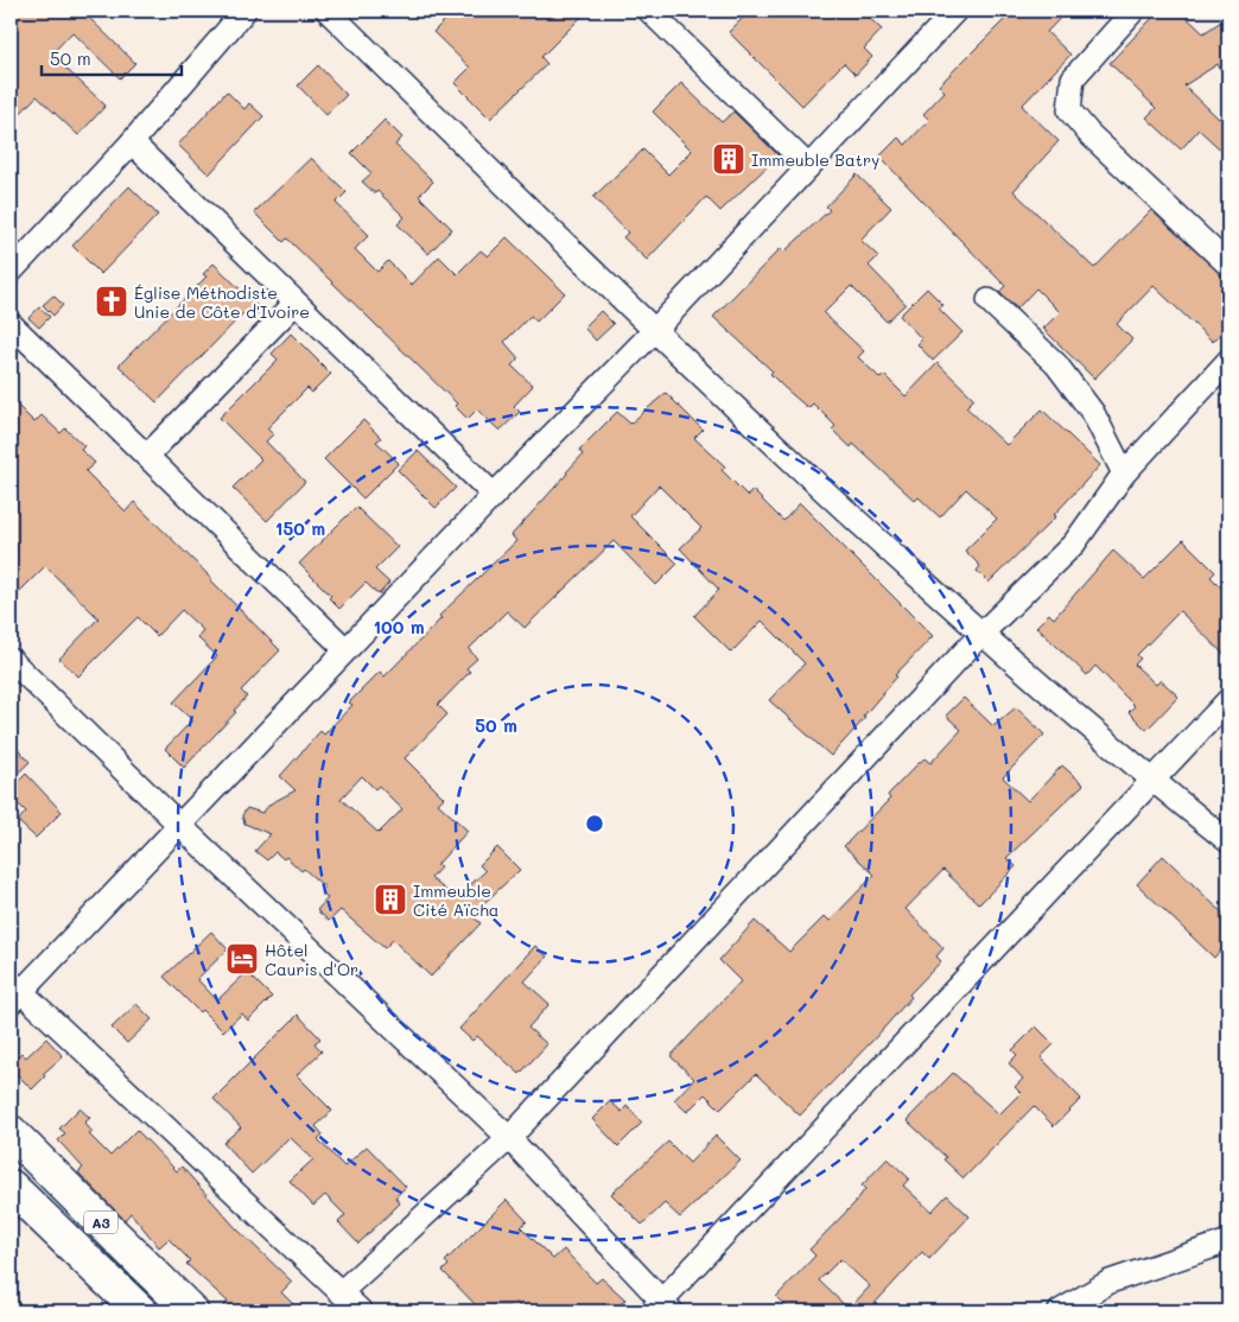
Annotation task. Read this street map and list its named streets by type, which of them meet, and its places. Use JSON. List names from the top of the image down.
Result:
{
  "streets": {
    "highway": ["A3"]
  },
  "places": {
    "building": ["Immeuble Batry", "Immeuble Cité Aïcha"],
    "church": ["Église Méthodiste Unie de Côte d'Ivoire"],
    "hotel": ["Hôtel Cauris d'Or"]
  },
  "scale_bar": "50 m",
  "rings": ["150 m", "100 m", "50 m"]
}
